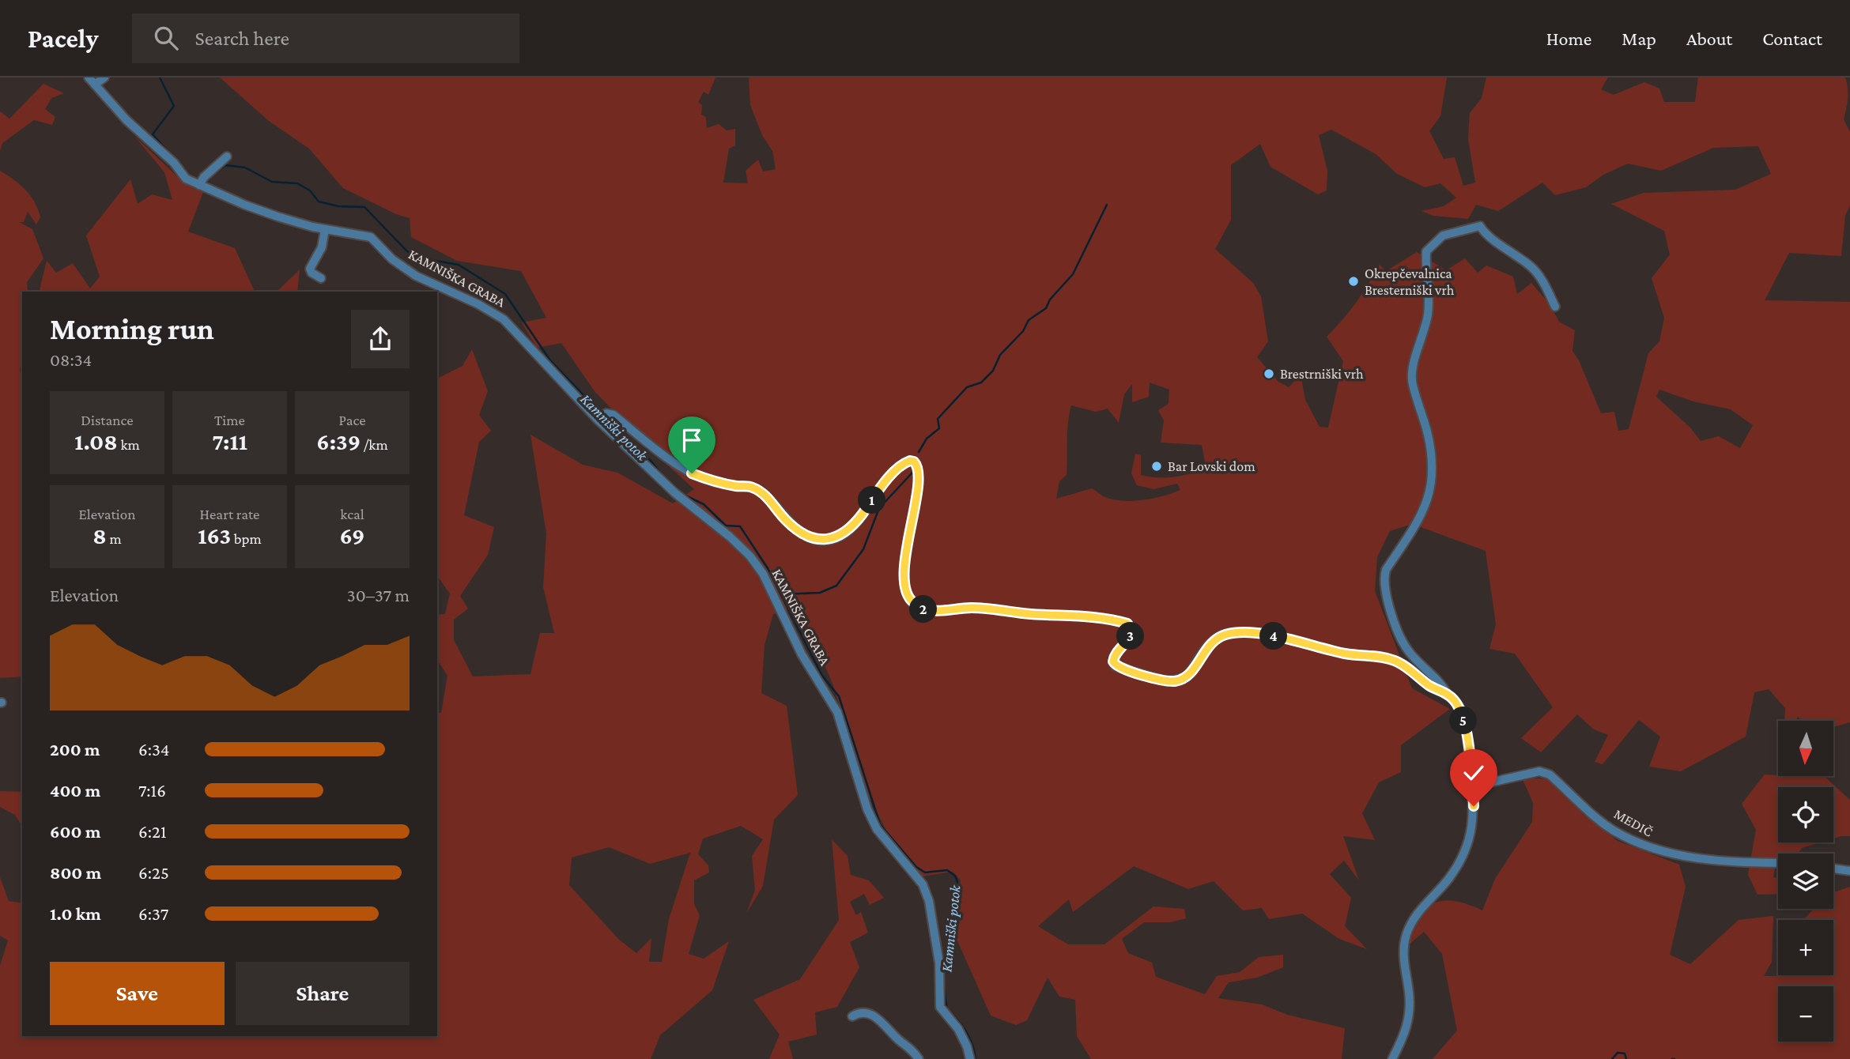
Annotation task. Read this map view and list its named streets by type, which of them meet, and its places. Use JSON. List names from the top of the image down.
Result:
{
  "streets": {
    "street": ["KAMNIŠKA GRABA", "MEDIČ"]
  },
  "water": ["Kamniški potok"],
  "places": ["Okrepčevalnica Bresterniški vrh", "Brestrniški vrh", "Bar Lovski dom"],
  "north": "bottom",
  "page": {
    "header": "Pacely",
    "search": "Search here",
    "nav": [
      "Home",
      "Map",
      "About",
      "Contact"
    ],
    "heading": ["Morning run", "08:34"],
    "stats": [
      ["Distance", "1.08 km"],
      ["Time", "7:11"],
      ["Pace", "6:39 /km"],
      ["Elevation", "8 m"],
      ["Heart rate", "163 bpm"],
      ["kcal", "69"]
    ],
    "pins": [
      "1",
      "2",
      "3",
      "4",
      "5"
    ],
    "chart": ["Elevation", "30–37 m"],
    "map_buttons": ["+", "−"],
    "list": [
      {
        "name": "200 m",
        "note": "6:34"
      },
      {
        "name": "400 m",
        "note": "7:16"
      },
      {
        "name": "600 m",
        "note": "6:21"
      },
      {
        "name": "800 m",
        "note": "6:25"
      },
      {
        "name": "1.0 km",
        "note": "6:37"
      }
    ],
    "buttons": ["Save", "Share"]
  }
}
